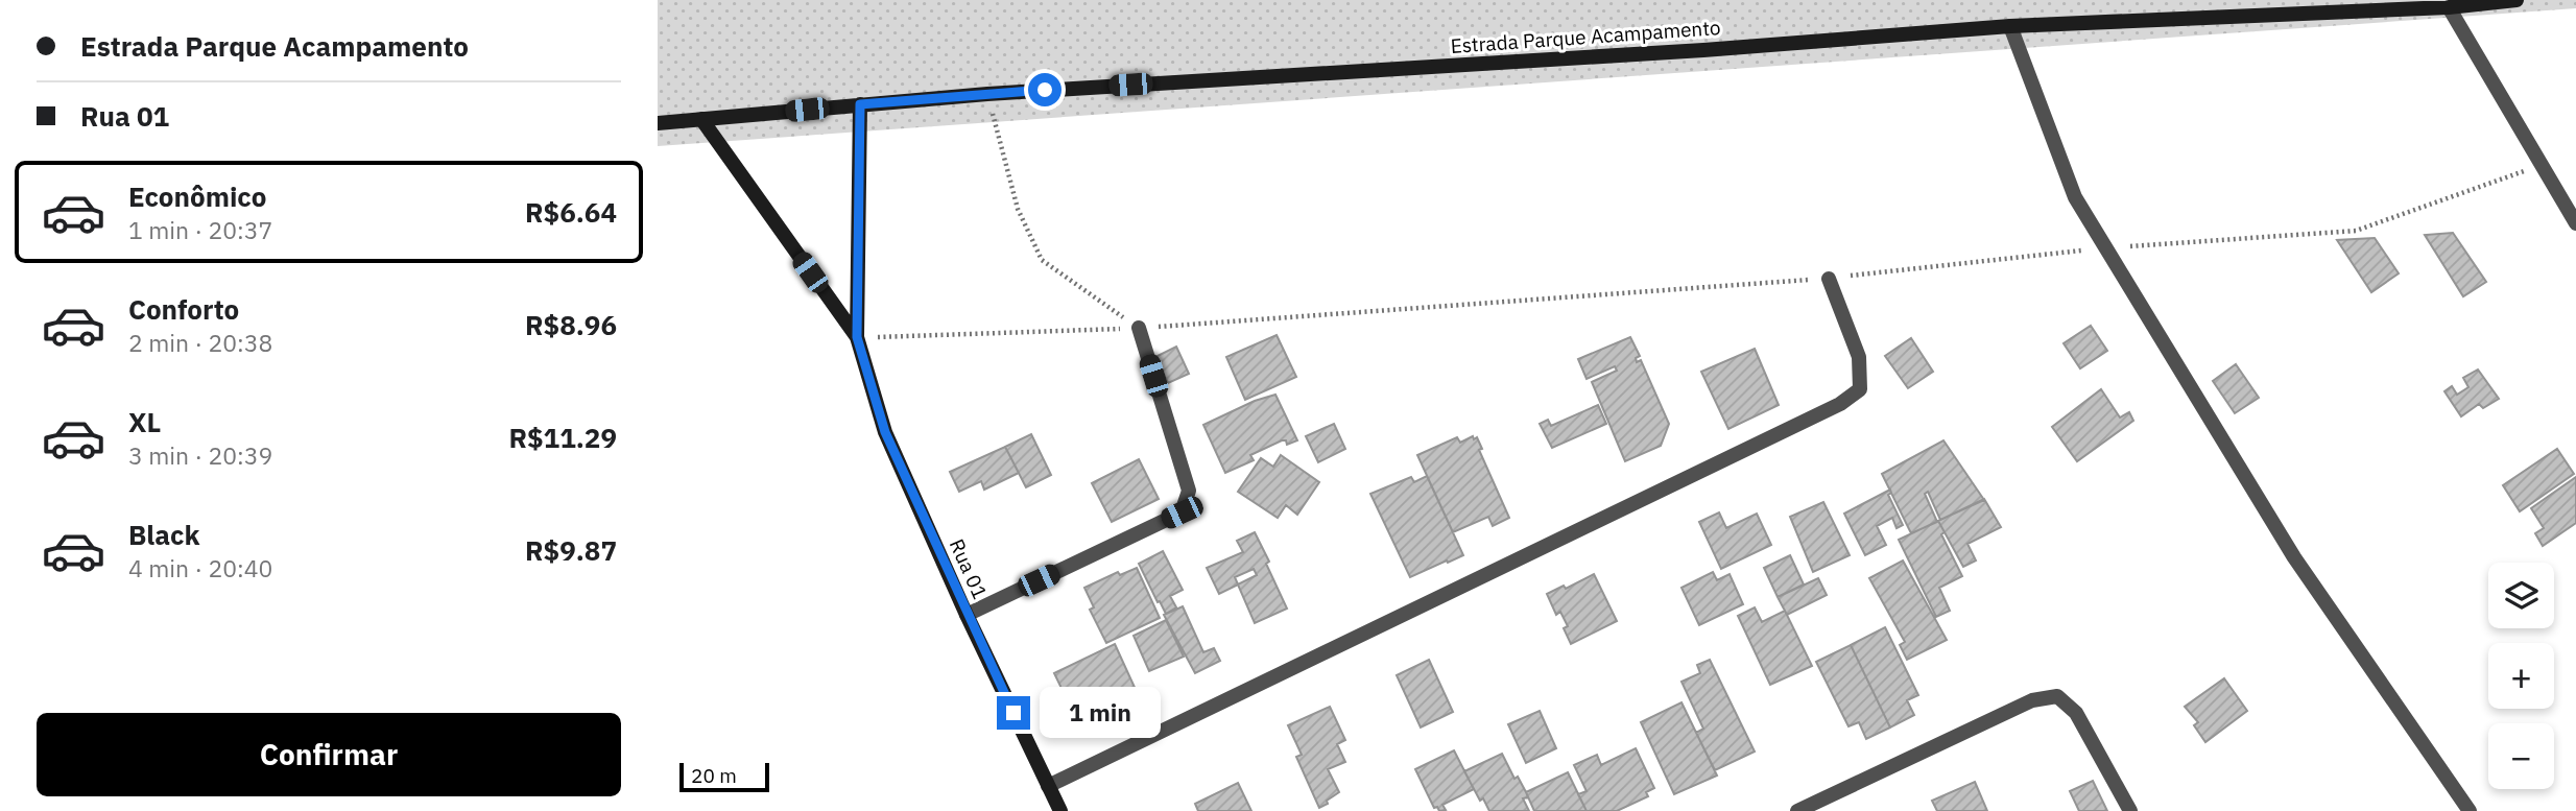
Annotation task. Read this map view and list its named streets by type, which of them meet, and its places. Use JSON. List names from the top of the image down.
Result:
{
  "streets": {
    "street": ["Estrada Parque Acampamento", "Rua 01"]
  },
  "crossings": [
    ["Estrada Parque Acampamento", "Rua 01"]
  ],
  "scale_bar": "20 m",
  "page": {
    "banner": ["Estrada Parque Acampamento", "Rua 01"],
    "list": [
      {
        "name": "Econômico",
        "note": "1 min · 20:37",
        "value": "R$6.64"
      },
      {
        "name": "Conforto",
        "note": "2 min · 20:38",
        "value": "R$8.96"
      },
      {
        "name": "XL",
        "note": "3 min · 20:39",
        "value": "R$11.29"
      },
      {
        "name": "Black",
        "note": "4 min · 20:40",
        "value": "R$9.87"
      }
    ],
    "map_buttons": ["+", "−"],
    "bubble": "1 min",
    "buttons": "Confirmar",
    "scale": "20 m"
  }
}
